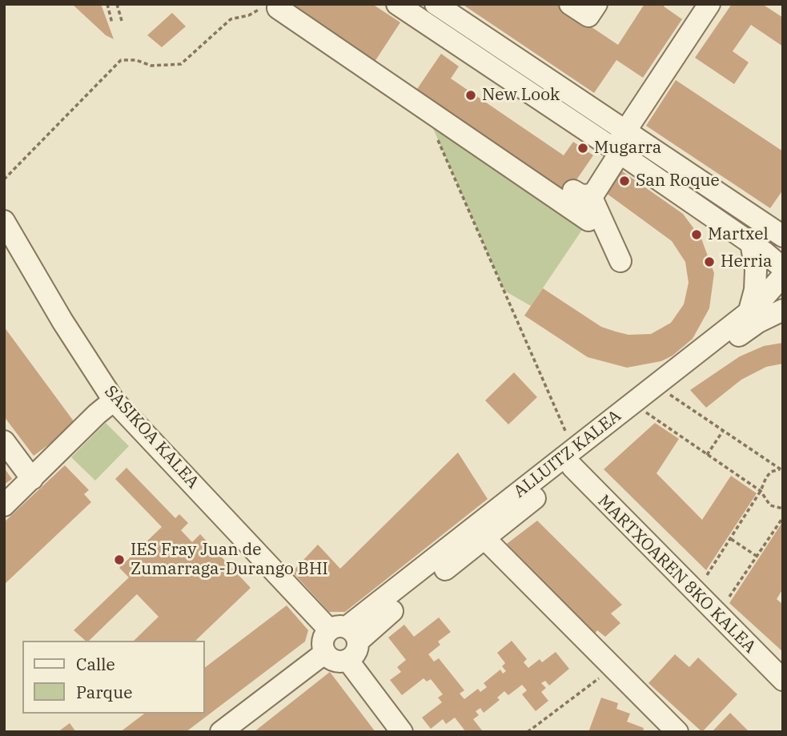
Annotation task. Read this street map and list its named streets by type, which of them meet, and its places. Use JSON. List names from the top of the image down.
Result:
{
  "streets": {
    "street": ["SASIKOA KALEA", "ALLUITZ KALEA", "MARTXOAREN 8KO KALEA"]
  },
  "crossings": [
    ["SASIKOA KALEA", "ALLUITZ KALEA"],
    ["ALLUITZ KALEA", "MARTXOAREN 8KO KALEA"]
  ],
  "places": [
    "New Look",
    "Mugarra",
    "San Roque",
    "Martxel",
    "Herria",
    "IES Fray Juan de Zumarraga-Durango BHI"
  ],
  "legend": ["Calle", "Parque"]
}
